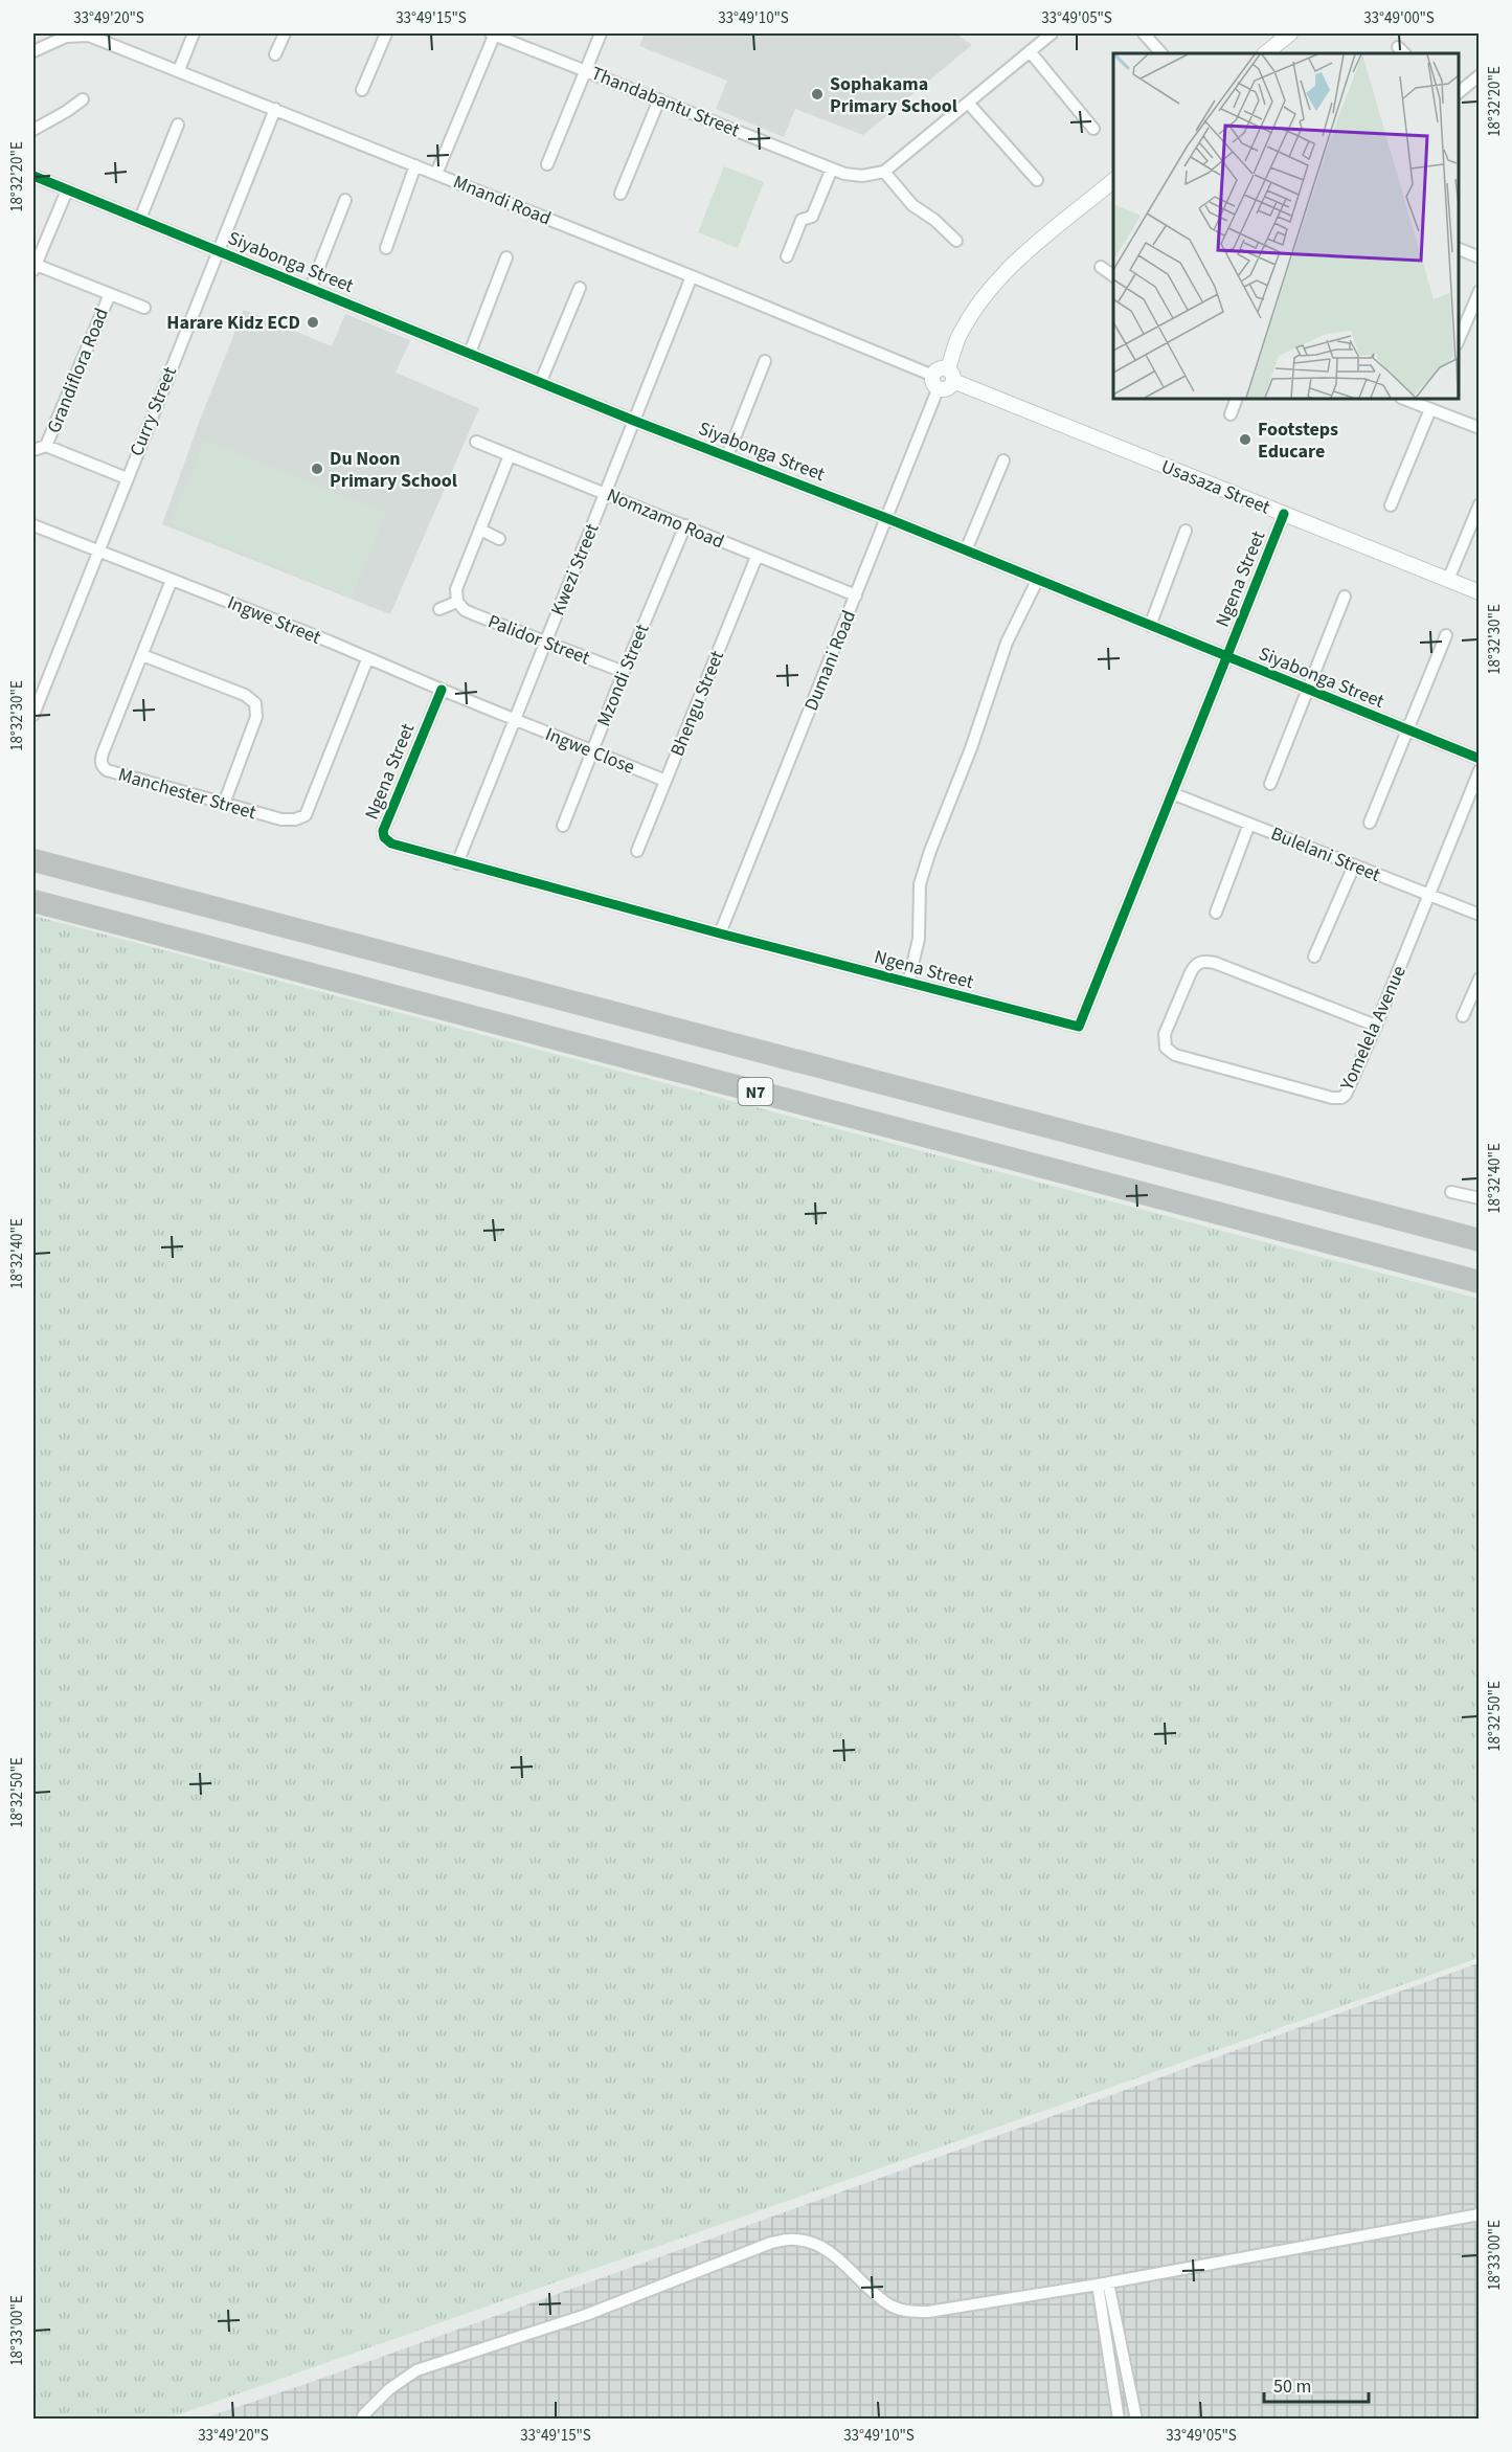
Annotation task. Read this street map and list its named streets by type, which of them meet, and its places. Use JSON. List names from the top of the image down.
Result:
{
  "streets": {
    "highway": ["N7"],
    "street": [
      "Thandabantu Street",
      "Mnandi Road",
      "Siyabonga Street",
      "Grandiflora Road",
      "Curry Street",
      "Usasaza Street",
      "Nomzamo Road",
      "Kwezi Street",
      "Ngena Street",
      "Ingwe Street",
      "Palidor Street",
      "Dumani Road",
      "Mzondi Street",
      "Bhengu Street",
      "Ingwe Close",
      "Manchester Street",
      "Bulelani Street",
      "Yomelela Avenue"
    ]
  },
  "crossings": [
    ["Mnandi Road", "Curry Street"],
    ["Mnandi Road", "Kwezi Street"],
    ["Mnandi Road", "Dumani Road"],
    ["Siyabonga Street", "Curry Street"],
    ["Siyabonga Street", "Kwezi Street"],
    ["Siyabonga Street", "Ngena Street"],
    ["Siyabonga Street", "Dumani Road"],
    ["Grandiflora Road", "Curry Street"],
    ["Curry Street", "Ingwe Street"],
    ["Usasaza Street", "Ngena Street"],
    ["Nomzamo Road", "Kwezi Street"],
    ["Nomzamo Road", "Dumani Road"],
    ["Nomzamo Road", "Mzondi Street"],
    ["Nomzamo Road", "Bhengu Street"],
    ["Kwezi Street", "Ngena Street"],
    ["Kwezi Street", "Ingwe Street"],
    ["Kwezi Street", "Palidor Street"],
    ["Kwezi Street", "Ingwe Close"],
    ["Ngena Street", "Ingwe Street"],
    ["Ngena Street", "Dumani Road"],
    ["Ngena Street", "Bulelani Street"],
    ["Ingwe Street", "Ingwe Close"],
    ["Ingwe Street", "Manchester Street"],
    ["Palidor Street", "Mzondi Street"],
    ["Mzondi Street", "Ingwe Close"],
    ["Bhengu Street", "Ingwe Close"],
    ["Bulelani Street", "Yomelela Avenue"]
  ],
  "places": [
    "Sophakama Primary School",
    "Harare Kidz ECD",
    "Footsteps Educare",
    "Du Noon Primary School"
  ],
  "scale_bar": "50 m",
  "coordinates": [
    "33°49'20\"S",
    "33°49'15\"S",
    "33°49'10\"S",
    "33°49'05\"S",
    "33°49'00\"S",
    "18°32'20\"E",
    "18°32'30\"E",
    "18°32'40\"E",
    "18°32'50\"E",
    "18°33'00\"E"
  ]
}
